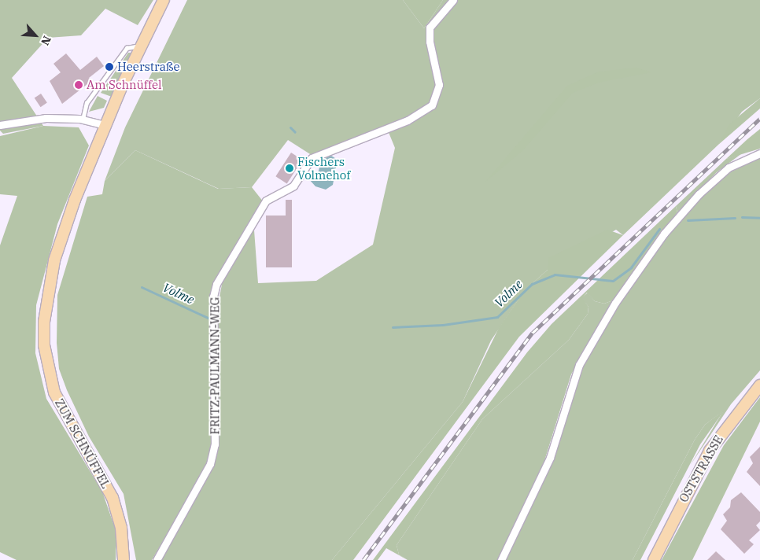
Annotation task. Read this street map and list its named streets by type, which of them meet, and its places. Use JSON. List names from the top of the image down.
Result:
{
  "streets": {
    "main road": ["ZUM SCHNÜFFEL", "OSTSTRASSE"],
    "street": ["FRITZ-PAULMANN-WEG"]
  },
  "water": ["Volme"],
  "places": ["Heerstraße", "Am Schnüffel", "Fischers Volmehof"],
  "north": "bottom right"
}
